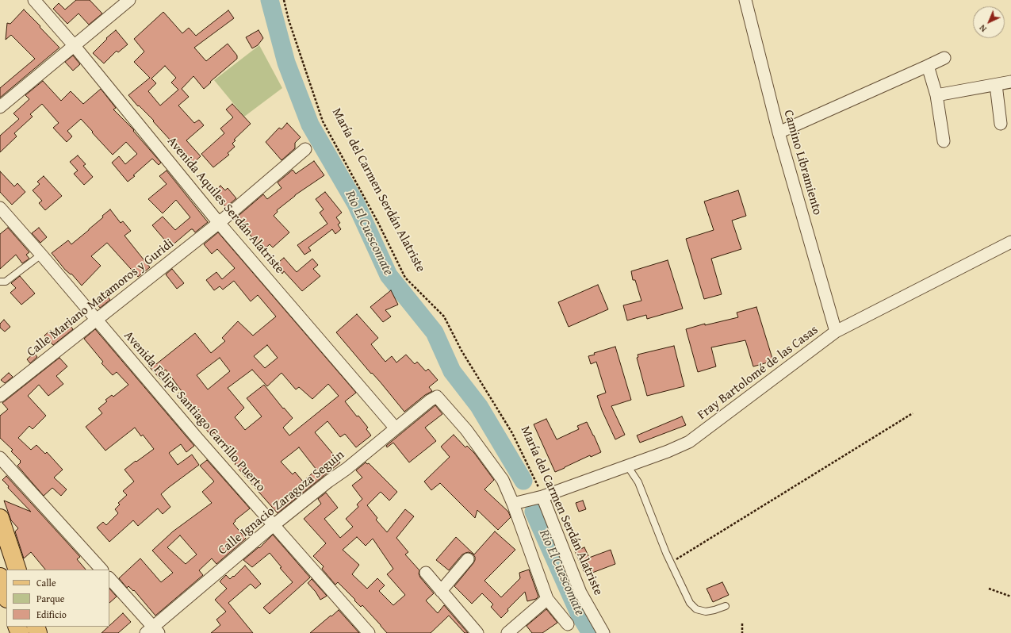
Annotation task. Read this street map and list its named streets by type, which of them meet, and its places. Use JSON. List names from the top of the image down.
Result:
{
  "streets": {
    "street": [
      "Camino Libramiento",
      "María del Carmen Serdán Alatriste",
      "Avenida Aquiles Serdán Alatriste",
      "Calle Mariano Matamoros y Guridi",
      "Fray Bartolomé de las Casas",
      "Avenida Felipe Santiago Carrillo Puerto",
      "Calle Ignacio Zaragoza Seguin"
    ]
  },
  "crossings": [
    ["Camino Libramiento", "Fray Bartolomé de las Casas"],
    ["María del Carmen Serdán Alatriste", "Fray Bartolomé de las Casas"],
    ["Avenida Aquiles Serdán Alatriste", "Calle Mariano Matamoros y Guridi"],
    ["Avenida Aquiles Serdán Alatriste", "Calle Ignacio Zaragoza Seguin"],
    ["Calle Mariano Matamoros y Guridi", "Avenida Felipe Santiago Carrillo Puerto"],
    ["Fray Bartolomé de las Casas", "Calle Ignacio Zaragoza Seguin"],
    ["Avenida Felipe Santiago Carrillo Puerto", "Calle Ignacio Zaragoza Seguin"]
  ],
  "water": ["Rio El Cuescomate"],
  "legend": ["Calle", "Parque", "Edificio"],
  "north": "bottom left"
}
